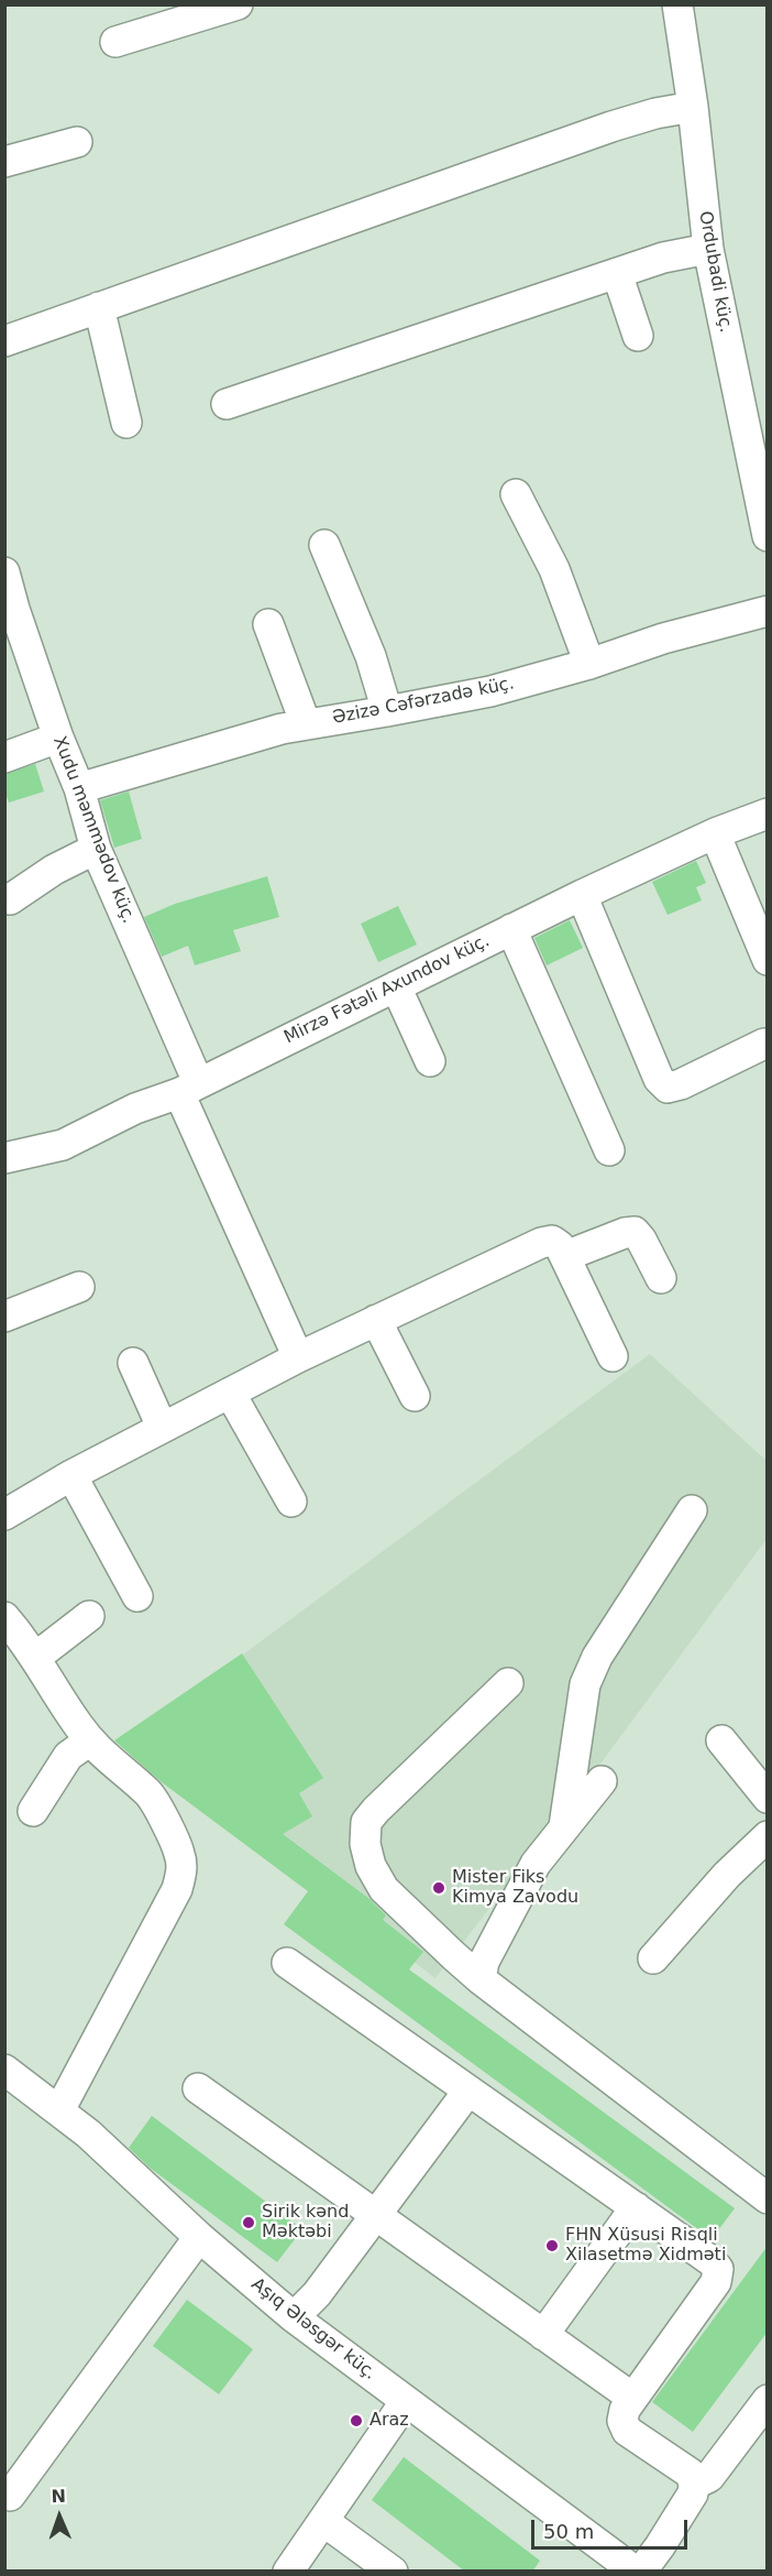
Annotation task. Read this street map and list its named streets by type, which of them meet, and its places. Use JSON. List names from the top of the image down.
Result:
{
  "streets": {
    "street": [
      "Ordubadi küç.",
      "Əzizə Cəfərzadə küç.",
      "Xudu məmmədov küç.",
      "Mirzə Fətəli Axundov küç.",
      "Aşıq Ələsgər küç."
    ]
  },
  "crossings": [
    ["Əzizə Cəfərzadə küç.", "Xudu məmmədov küç."],
    ["Xudu məmmədov küç.", "Mirzə Fətəli Axundov küç."]
  ],
  "places": [
    "Mister Fiks Kimya Zavodu",
    "Sirik kənd Məktəbi",
    "FHN Xüsusi Risqli Xilasetmə Xidməti",
    "Araz"
  ],
  "scale_bar": "50 m",
  "north": "top"
}
